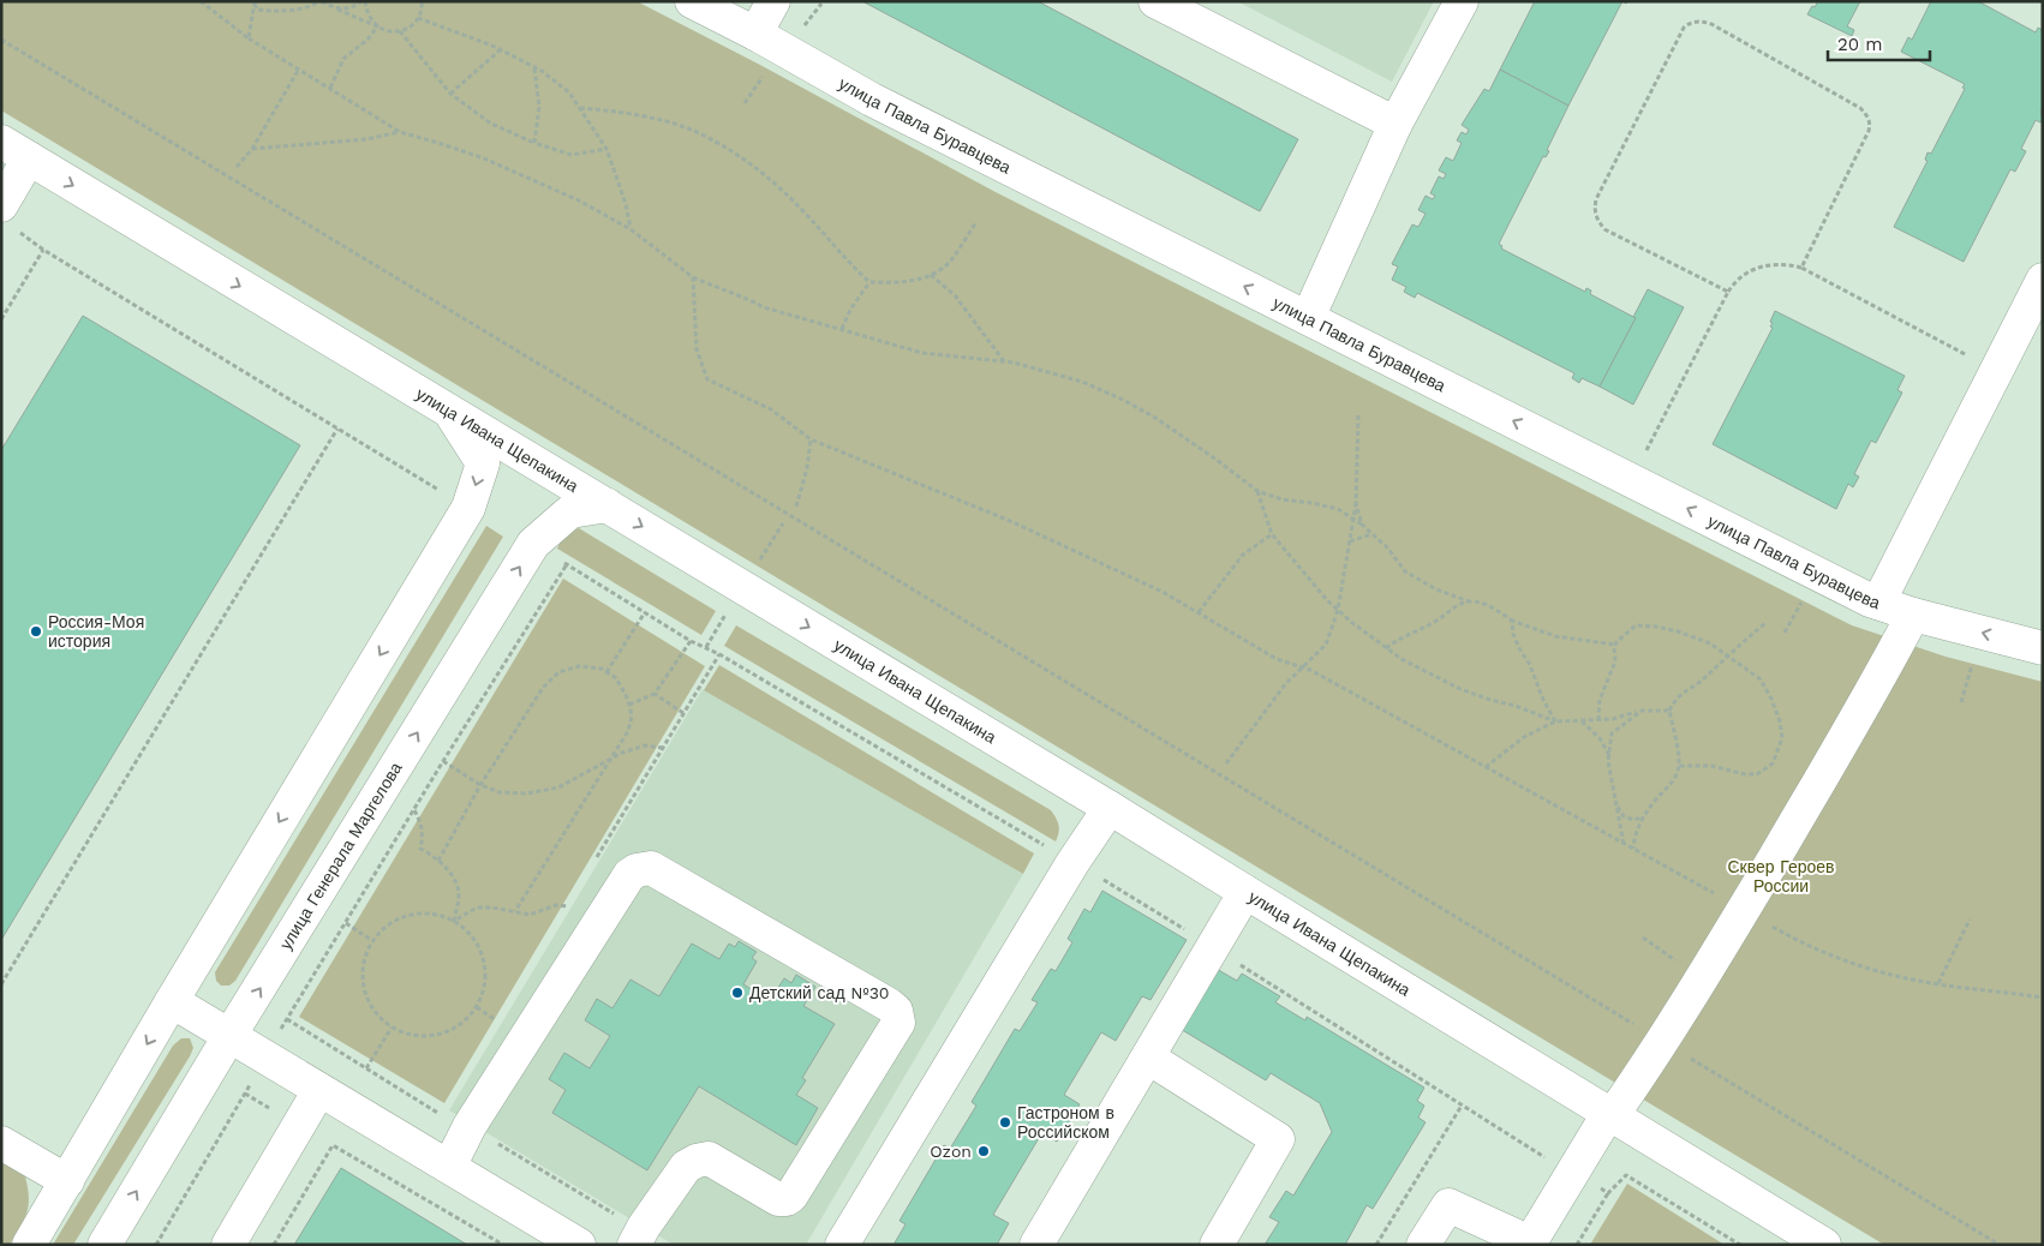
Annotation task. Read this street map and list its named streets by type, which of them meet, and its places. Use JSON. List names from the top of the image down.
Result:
{
  "streets": {
    "street": ["улица Павла Буравцева", "улица Ивана Щепакина", "улица Генерала Маргелова"]
  },
  "crossings": [
    ["улица Ивана Щепакина", "улица Генерала Маргелова"]
  ],
  "one_way": ["улица Павла Буравцева", "улица Ивана Щепакина"],
  "parks": ["Сквер Героев России"],
  "places": [
    "Россия-Моя история",
    "Детский сад №30",
    "Гастроном в Российском",
    "Ozon"
  ],
  "scale_bar": "20 m"
}
